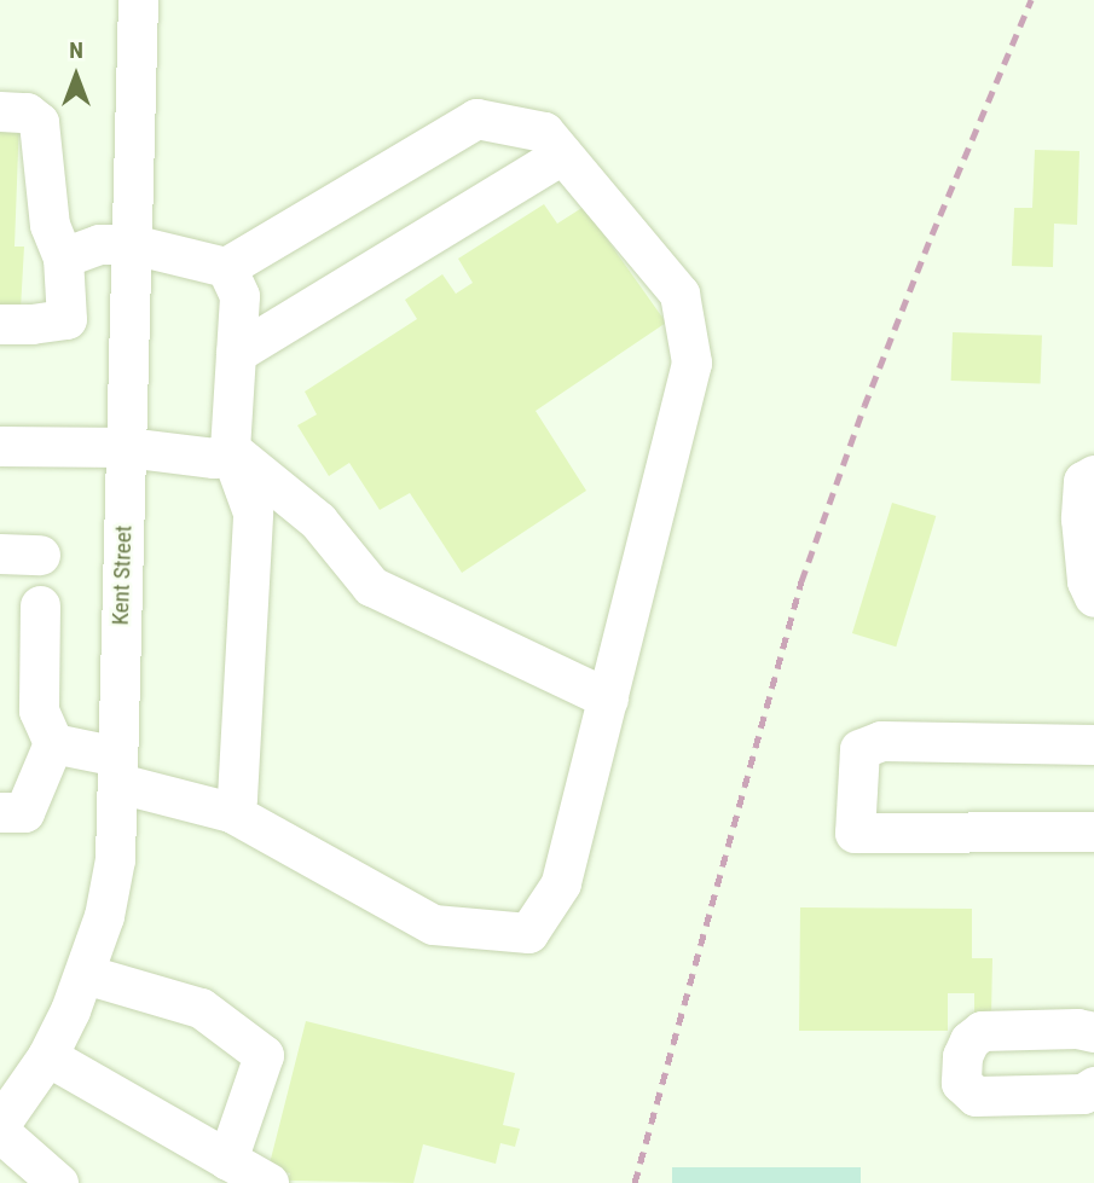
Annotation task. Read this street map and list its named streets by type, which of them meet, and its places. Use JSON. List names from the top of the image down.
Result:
{
  "streets": {
    "street": ["Kent Street"]
  },
  "north": "top"
}
